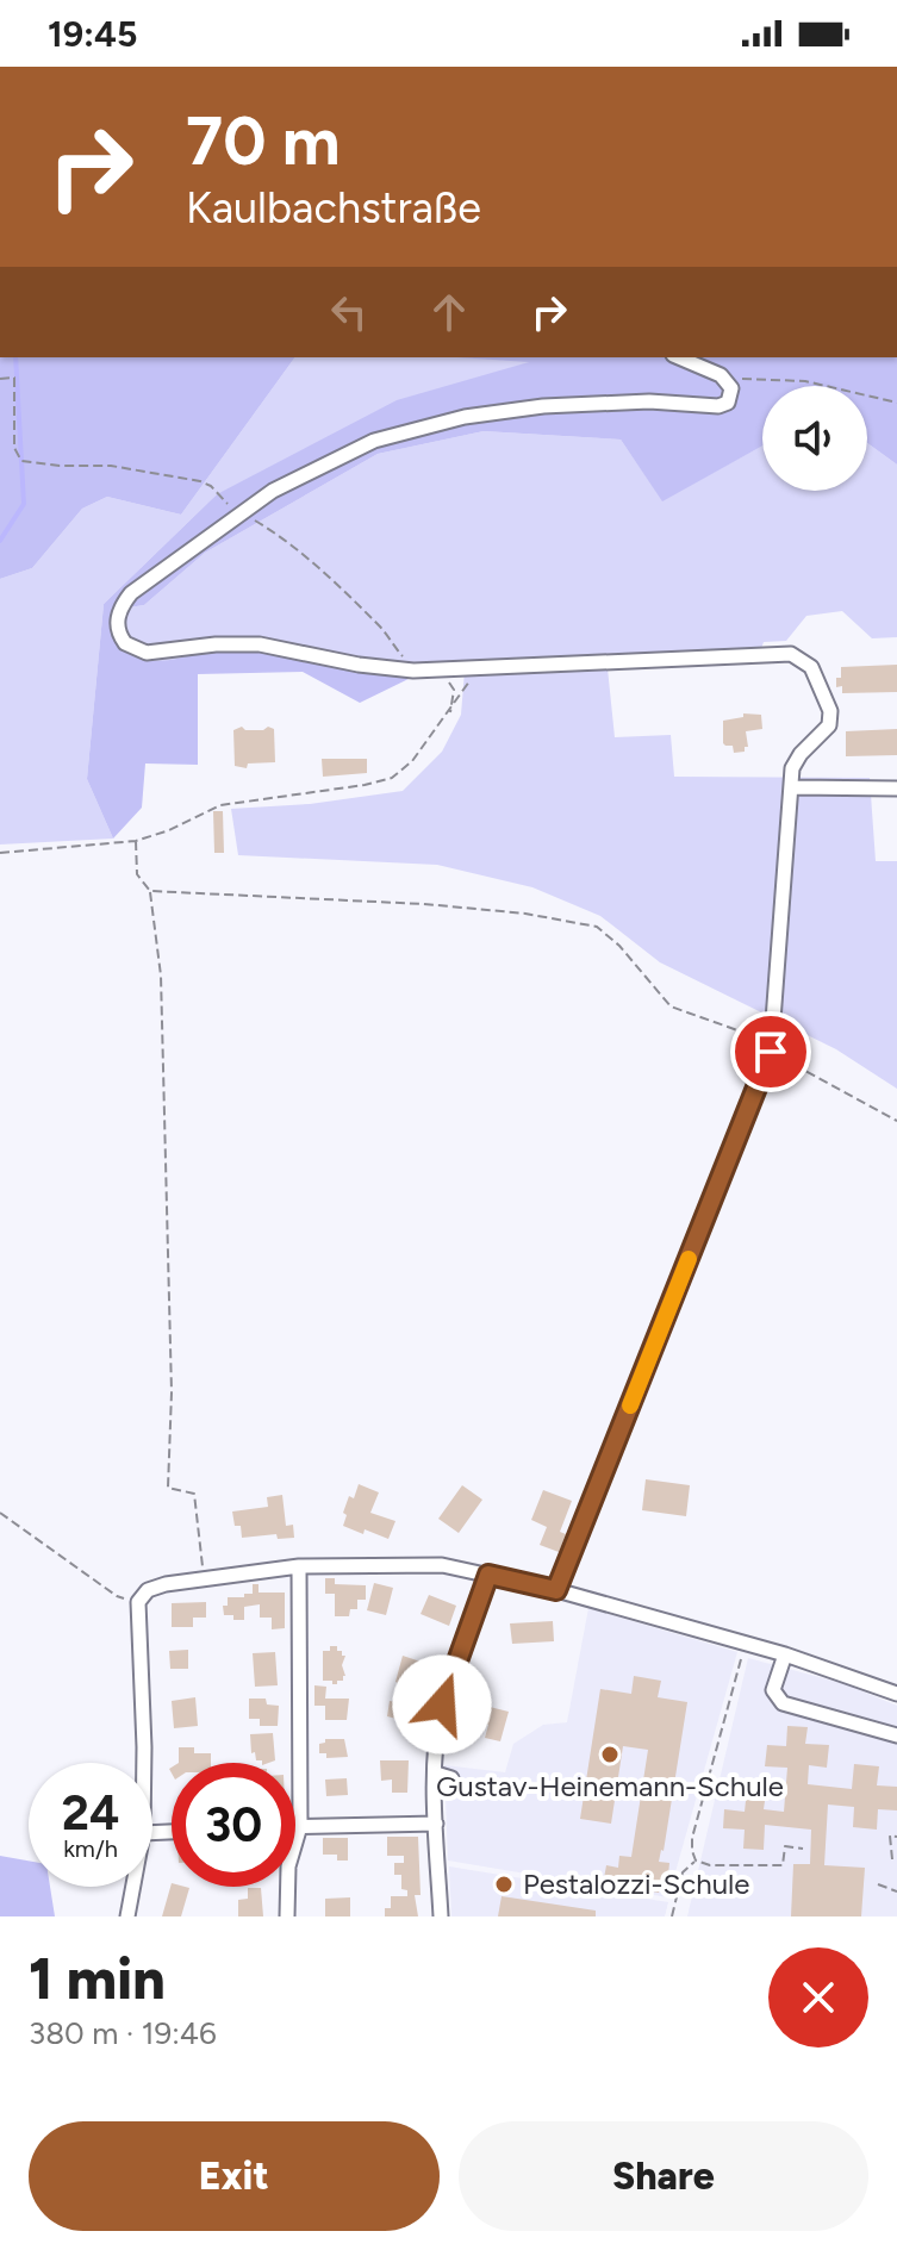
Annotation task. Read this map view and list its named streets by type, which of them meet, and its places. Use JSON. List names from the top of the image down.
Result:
{
  "places": ["Gustav-Heinemann-Schule", "Pestalozzi-Schule"],
  "page": {
    "status": "19:45",
    "turn": ["70 m", "Kaulbachstraße"],
    "speed": "24 km/h",
    "limit": "30",
    "heading": ["1 min", "380 m · 19:46"],
    "buttons": ["Exit", "Share"]
  }
}
